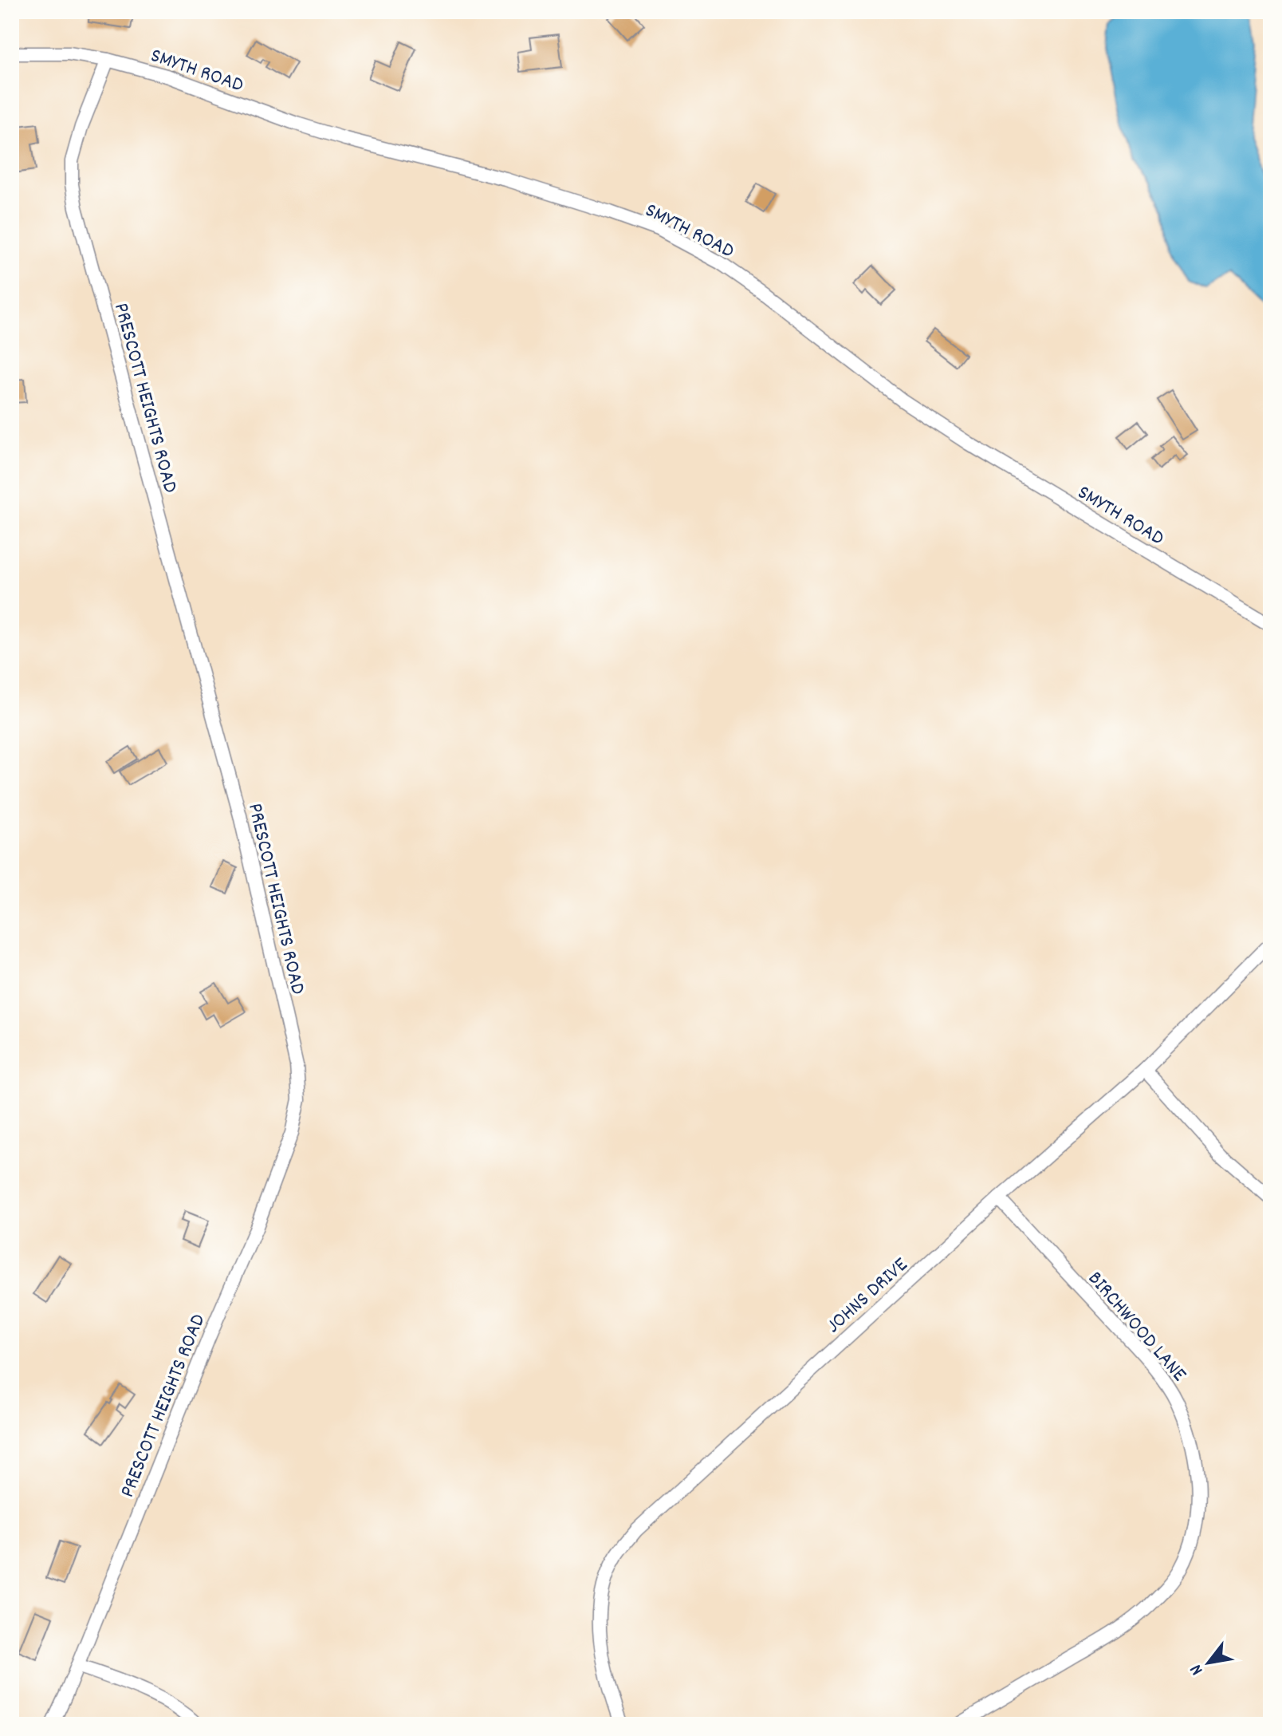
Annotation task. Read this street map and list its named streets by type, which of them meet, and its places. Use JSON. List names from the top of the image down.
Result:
{
  "streets": {
    "street": [
      "SMYTH ROAD",
      "PRESCOTT HEIGHTS ROAD",
      "JOHNS DRIVE",
      "BIRCHWOOD LANE"
    ]
  },
  "crossings": [
    ["SMYTH ROAD", "PRESCOTT HEIGHTS ROAD"],
    ["JOHNS DRIVE", "BIRCHWOOD LANE"]
  ],
  "north": "bottom left"
}
